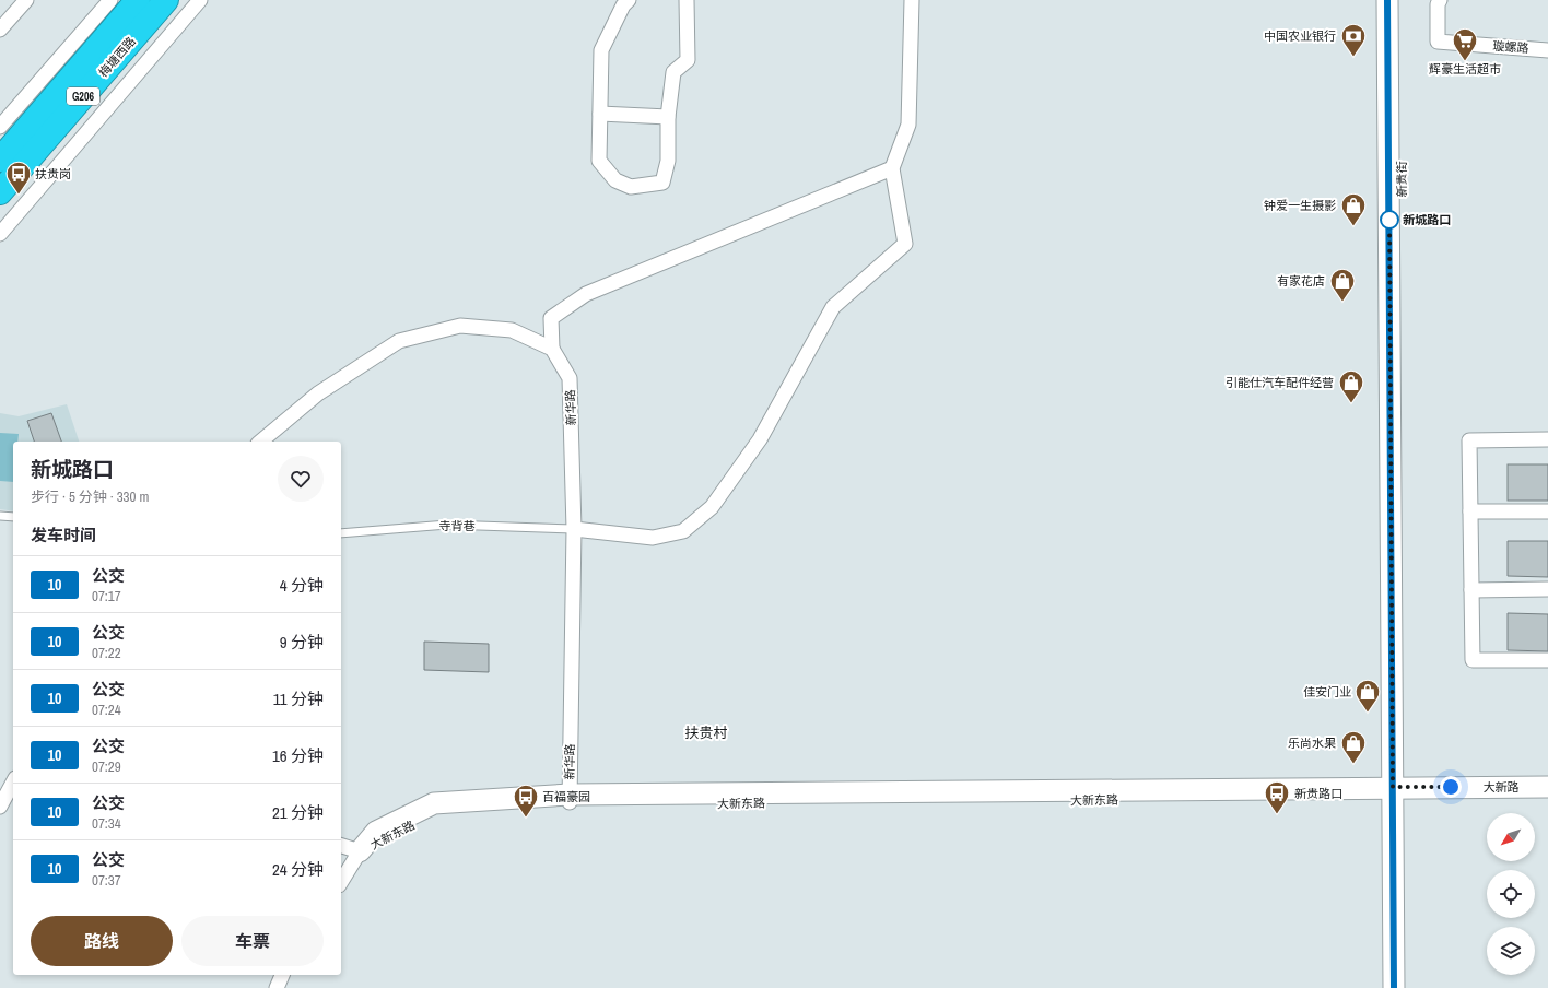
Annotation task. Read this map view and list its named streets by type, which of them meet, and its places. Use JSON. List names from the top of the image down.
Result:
{
  "streets": {
    "highway": ["梅塘西路", "G206"],
    "street": [
      "璇螺路",
      "新贵街",
      "新华路",
      "大新路",
      "大新东路"
    ],
    "lane": ["寺背巷"]
  },
  "crossings": [
    ["新贵街", "大新路"],
    ["新贵街", "大新东路"],
    ["新华路", "寺背巷"],
    ["新华路", "大新东路"],
    ["大新路", "大新东路"]
  ],
  "districts": ["扶贵村"],
  "places": {
    "bank": ["中国农业银行"],
    "supermarket": ["辉豪生活超市"],
    "bus stop": ["扶贵岗", "新贵路口", "百福豪园"],
    "other": ["新城路口"],
    "shop": [
      "钟爱一生摄影",
      "有家花店",
      "引能仕汽车配件经营",
      "佳安门业",
      "乐尚水果"
    ]
  },
  "lines": ["bus line 10"],
  "north": "bottom left",
  "page": {
    "heading": [
      ["新城路口", "步行 · 5 分钟 · 330 m"],
      "发车时间"
    ],
    "list": [
      {
        "mark": "10",
        "name": "公交",
        "note": "07:17",
        "value": "4 分钟"
      },
      {
        "mark": "10",
        "name": "公交",
        "note": "07:22",
        "value": "9 分钟"
      },
      {
        "mark": "10",
        "name": "公交",
        "note": "07:24",
        "value": "11 分钟"
      },
      {
        "mark": "10",
        "name": "公交",
        "note": "07:29",
        "value": "16 分钟"
      },
      {
        "mark": "10",
        "name": "公交",
        "note": "07:34",
        "value": "21 分钟"
      },
      {
        "mark": "10",
        "name": "公交",
        "note": "07:37",
        "value": "24 分钟"
      }
    ],
    "buttons": ["路线", "车票"]
  }
}
